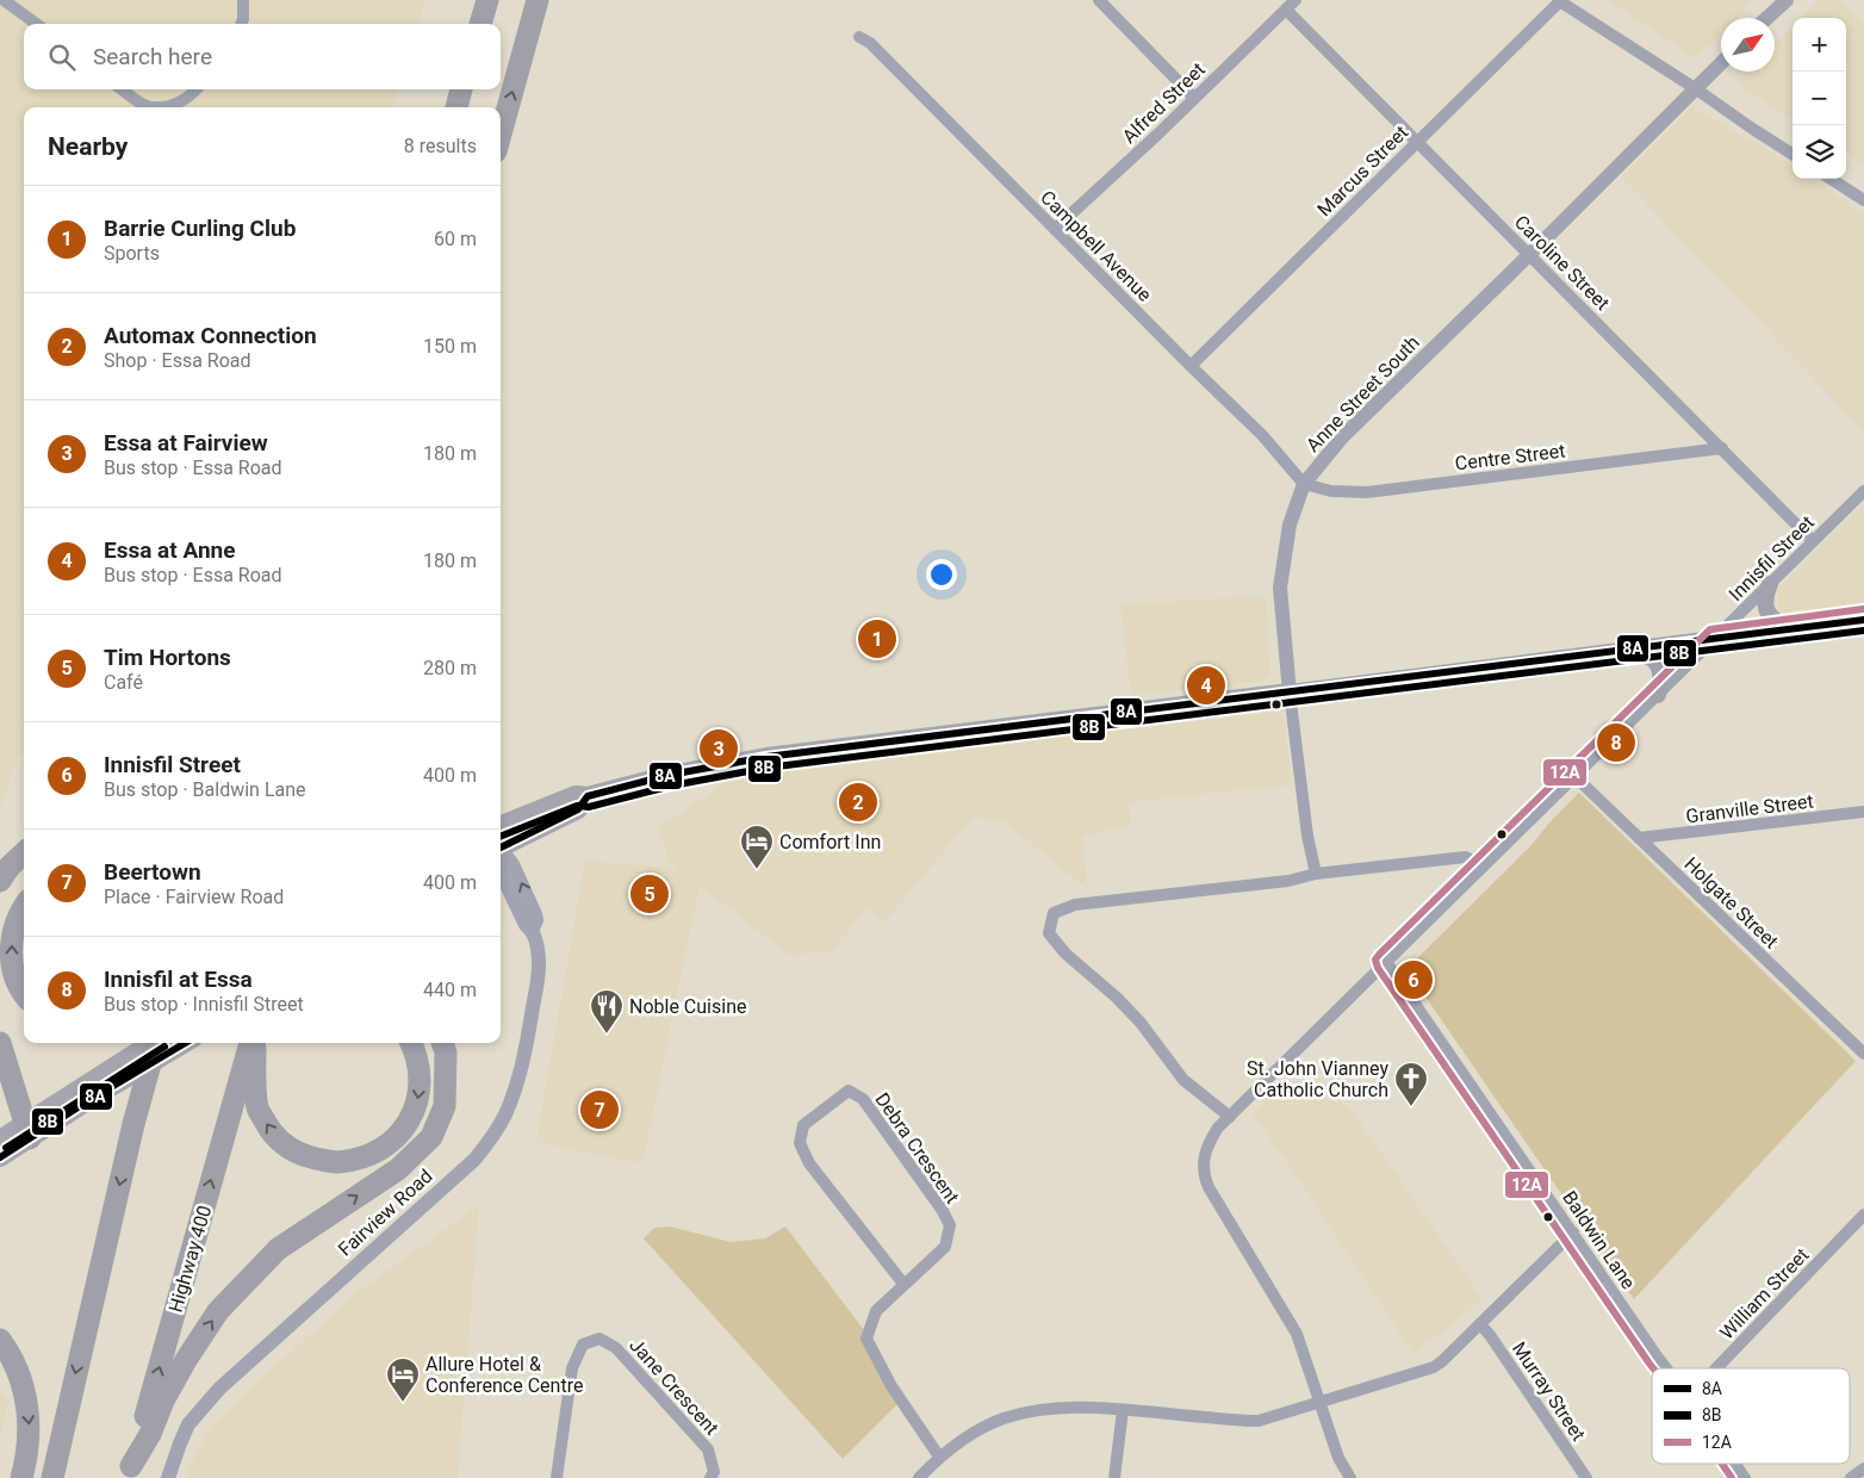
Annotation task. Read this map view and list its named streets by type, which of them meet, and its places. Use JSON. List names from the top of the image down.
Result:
{
  "streets": {
    "highway": ["Highway 400"],
    "street": [
      "Alfred Street",
      "Marcus Street",
      "Campbell Avenue",
      "Caroline Street",
      "Anne Street South",
      "Centre Street",
      "Innisfil Street",
      "Granville Street",
      "Holgate Street",
      "Debra Crescent",
      "Fairview Road",
      "Baldwin Lane",
      "William Street",
      "Jane Crescent",
      "Murray Street"
    ]
  },
  "crossings": [
    ["Alfred Street", "Campbell Avenue"],
    ["Alfred Street", "Caroline Street"],
    ["Marcus Street", "Campbell Avenue"],
    ["Marcus Street", "Caroline Street"],
    ["Campbell Avenue", "Anne Street South"],
    ["Campbell Avenue", "Centre Street"],
    ["Caroline Street", "Anne Street South"],
    ["Caroline Street", "Centre Street"],
    ["Caroline Street", "Innisfil Street"],
    ["Anne Street South", "Centre Street"],
    ["Innisfil Street", "Holgate Street"],
    ["Innisfil Street", "Baldwin Lane"],
    ["Granville Street", "Holgate Street"]
  ],
  "places": {
    "hotel": ["Comfort Inn", "Allure Hotel & Conference Centre"],
    "restaurant": ["Noble Cuisine"],
    "church": ["St. John Vianney Catholic Church"]
  },
  "lines": ["transit line 12A", "transit line 8A", "transit line 8B"],
  "legend": ["8A", "8B", "12A"],
  "north": "top right",
  "page": {
    "map_buttons": ["+", "−"],
    "search": "Search here",
    "heading": ["Nearby", "8 results"],
    "list": [
      {
        "mark": "1",
        "name": "Barrie Curling Club",
        "note": "Sports",
        "value": "60 m"
      },
      {
        "mark": "2",
        "name": "Automax Connection",
        "note": "Shop · Essa Road",
        "value": "150 m"
      },
      {
        "mark": "3",
        "name": "Essa at Fairview",
        "note": "Bus stop · Essa Road",
        "value": "180 m"
      },
      {
        "mark": "4",
        "name": "Essa at Anne",
        "note": "Bus stop · Essa Road",
        "value": "180 m"
      },
      {
        "mark": "5",
        "name": "Tim Hortons",
        "note": "Café",
        "value": "280 m"
      },
      {
        "mark": "6",
        "name": "Innisfil Street",
        "note": "Bus stop · Baldwin Lane",
        "value": "400 m"
      },
      {
        "mark": "7",
        "name": "Beertown",
        "note": "Place · Fairview Road",
        "value": "400 m"
      },
      {
        "mark": "8",
        "name": "Innisfil at Essa",
        "note": "Bus stop · Innisfil Street",
        "value": "440 m"
      }
    ],
    "pins": [
      "1",
      "4",
      "8",
      "3",
      "2",
      "5",
      "6",
      "7"
    ]
  }
}
